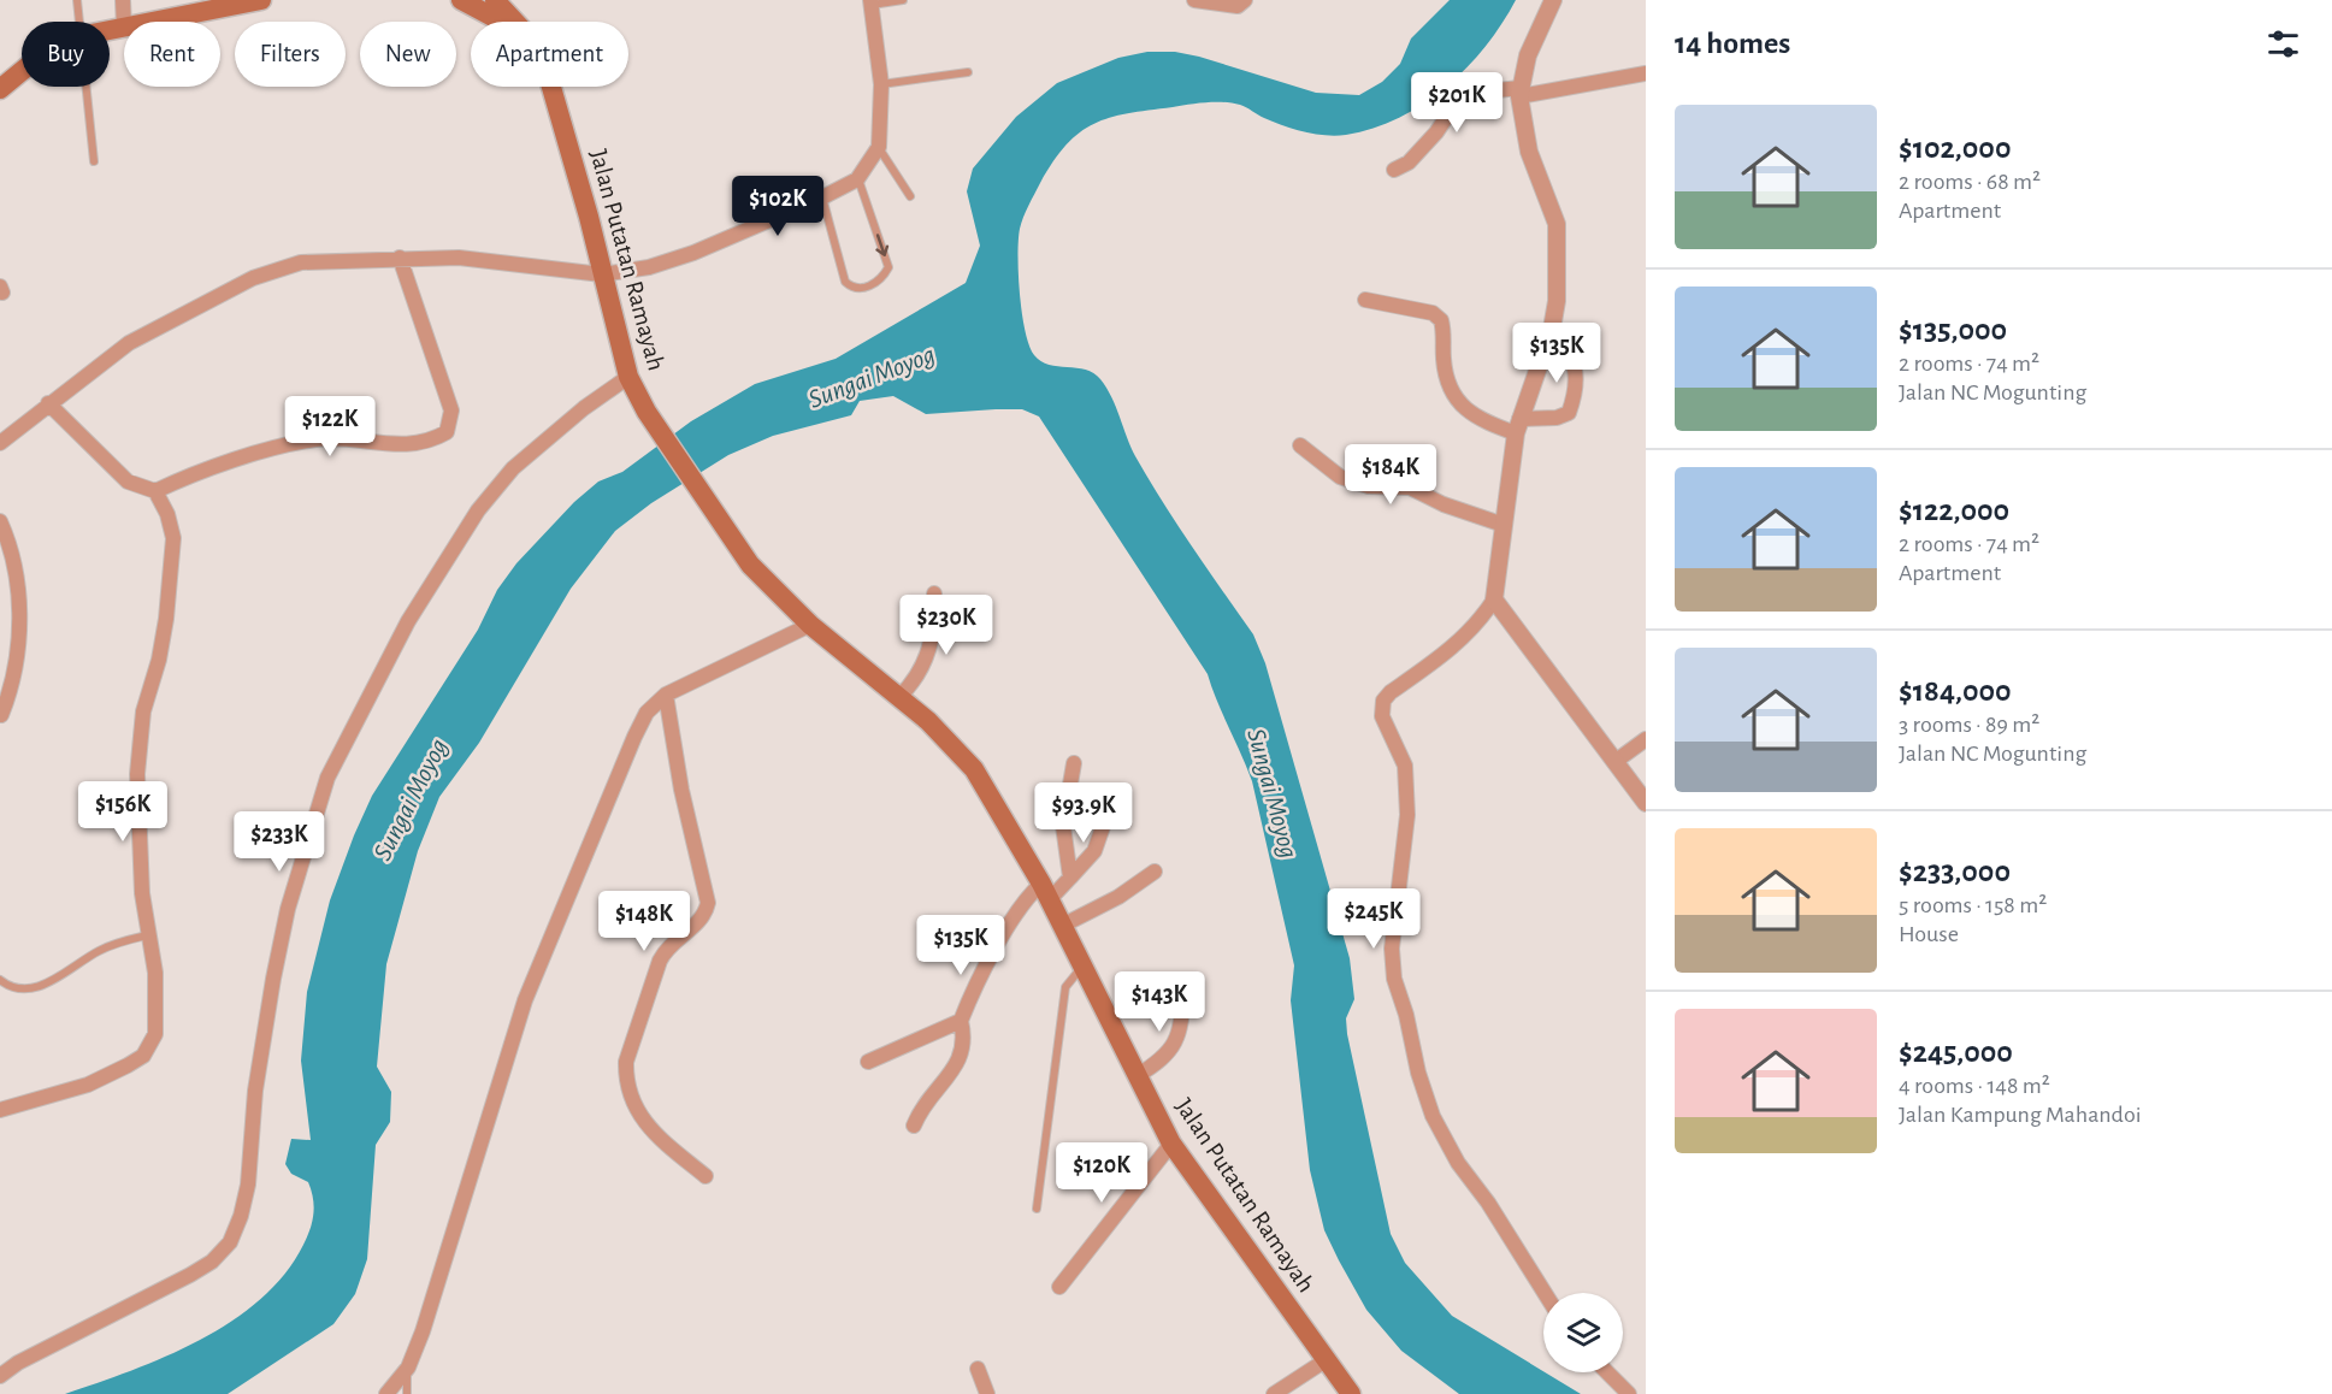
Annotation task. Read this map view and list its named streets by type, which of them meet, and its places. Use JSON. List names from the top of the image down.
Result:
{
  "streets": {
    "main road": ["Jalan Putatan Ramayah"]
  },
  "water": ["Sungai Moyog"],
  "page": {
    "heading": "14 homes",
    "chip": [
      "Buy",
      "Rent",
      "Filters",
      "New",
      "Apartment"
    ],
    "price": [
      "$201K",
      "$102K",
      "$135K",
      "$122K",
      "$184K",
      "$230K",
      "$156K",
      "$93.9K",
      "$233K",
      "$245K",
      "$148K",
      "$135K",
      "$143K",
      "$120K"
    ],
    "list": [
      {
        "name": "$102,000",
        "note": "2 rooms · 68 m² · Apartment"
      },
      {
        "name": "$135,000",
        "note": "2 rooms · 74 m² · Jalan NC Mogunting"
      },
      {
        "name": "$122,000",
        "note": "2 rooms · 74 m² · Apartment"
      },
      {
        "name": "$184,000",
        "note": "3 rooms · 89 m² · Jalan NC Mogunting"
      },
      {
        "name": "$233,000",
        "note": "5 rooms · 158 m² · House"
      },
      {
        "name": "$245,000",
        "note": "4 rooms · 148 m² · Jalan Kampung Mahandoi"
      }
    ]
  }
}
